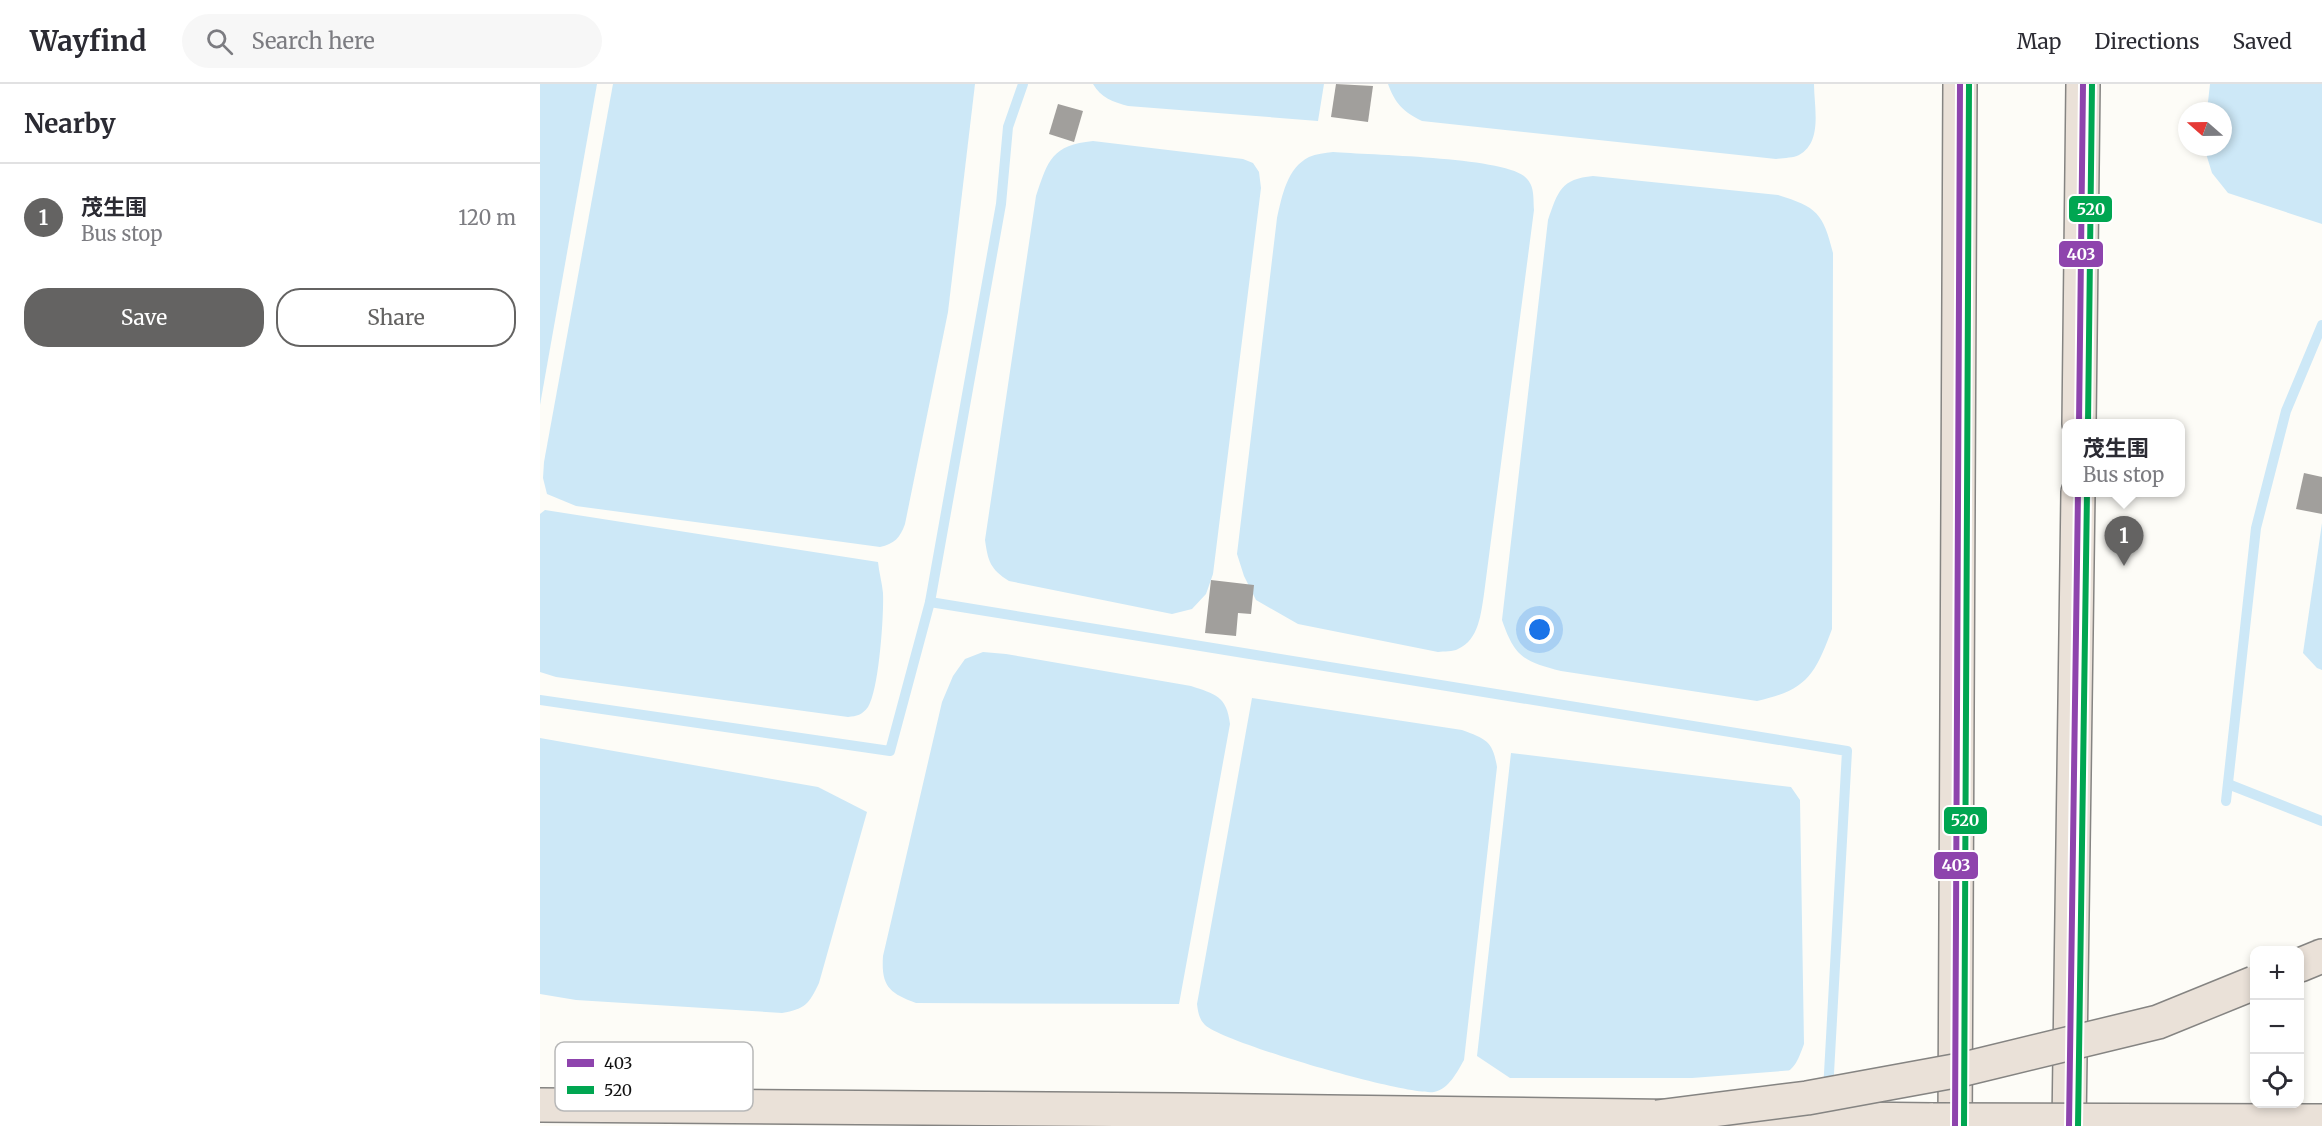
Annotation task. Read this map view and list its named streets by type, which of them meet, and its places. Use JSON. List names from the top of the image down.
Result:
{
  "lines": ["transit line 403", "transit line 520"],
  "legend": ["403", "520"],
  "north": "left",
  "page": {
    "header": "Wayfind",
    "search": "Search here",
    "nav": ["Map", "Directions", "Saved"],
    "heading": "Nearby",
    "list": [
      {
        "mark": "1",
        "name": "茂生围",
        "note": "Bus stop",
        "value": "120 m"
      }
    ],
    "buttons": ["Save", "Share"],
    "popup": ["茂生围", "Bus stop"],
    "pins": "1",
    "map_buttons": ["+", "−"]
  }
}
